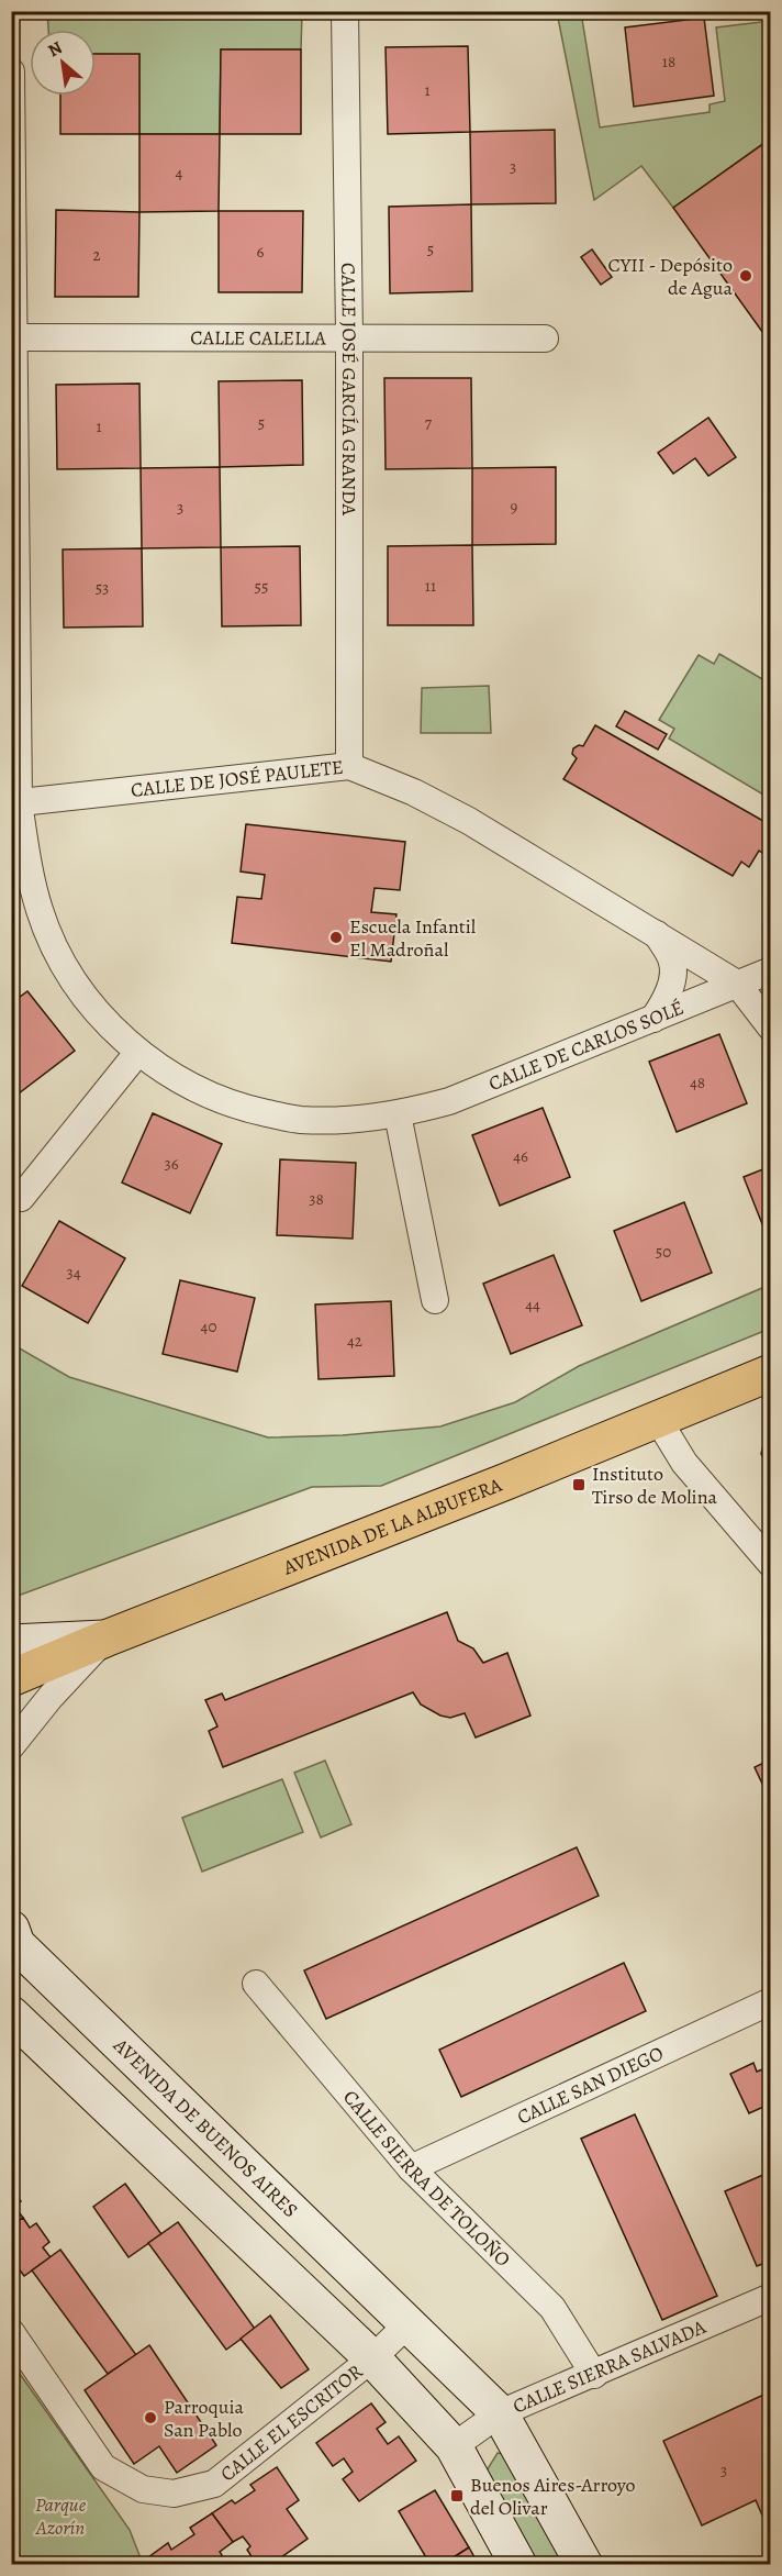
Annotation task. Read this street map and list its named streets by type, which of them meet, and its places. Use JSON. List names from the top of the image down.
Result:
{
  "streets": {
    "main road": ["AVENIDA DE LA ALBUFERA", "AVENIDA DE BUENOS AIRES"],
    "street": [
      "CALLE CALELLA",
      "CALLE JOSÉ GARCÍA GRANDA",
      "CALLE DE JOSÉ PAULETE",
      "CALLE DE CARLOS SOLÉ",
      "CALLE SAN DIEGO",
      "CALLE SIERRA DE TOLOÑO",
      "CALLE SIERRA SALVADA",
      "CALLE EL ESCRITOR"
    ]
  },
  "crossings": [
    ["CALLE CALELLA", "CALLE JOSÉ GARCÍA GRANDA"],
    ["CALLE CALELLA", "CALLE DE CARLOS SOLÉ"],
    ["CALLE JOSÉ GARCÍA GRANDA", "CALLE DE JOSÉ PAULETE"],
    ["CALLE DE JOSÉ PAULETE", "CALLE DE CARLOS SOLÉ"],
    ["CALLE SAN DIEGO", "CALLE SIERRA DE TOLOÑO"],
    ["AVENIDA DE BUENOS AIRES", "CALLE SIERRA SALVADA"],
    ["CALLE SIERRA DE TOLOÑO", "CALLE SIERRA SALVADA"]
  ],
  "parks": ["Parque Azorín"],
  "places": {
    "other": ["CYII - Depósito de Agua", "Escuela Infantil El Madroñal", "Parroquia San Pablo"],
    "transit": ["Instituto Tirso de Molina", "Buenos Aires-Arroyo del Olivar"]
  },
  "house_numbers": [
    "18",
    "1",
    "3",
    "4",
    "5",
    "6",
    "2",
    "5",
    "7",
    "1",
    "9",
    "3",
    "11",
    "55",
    "53",
    "48",
    "46",
    "36",
    "38",
    "50",
    "34",
    "44",
    "40",
    "42",
    "3"
  ],
  "north": "top left"
}
